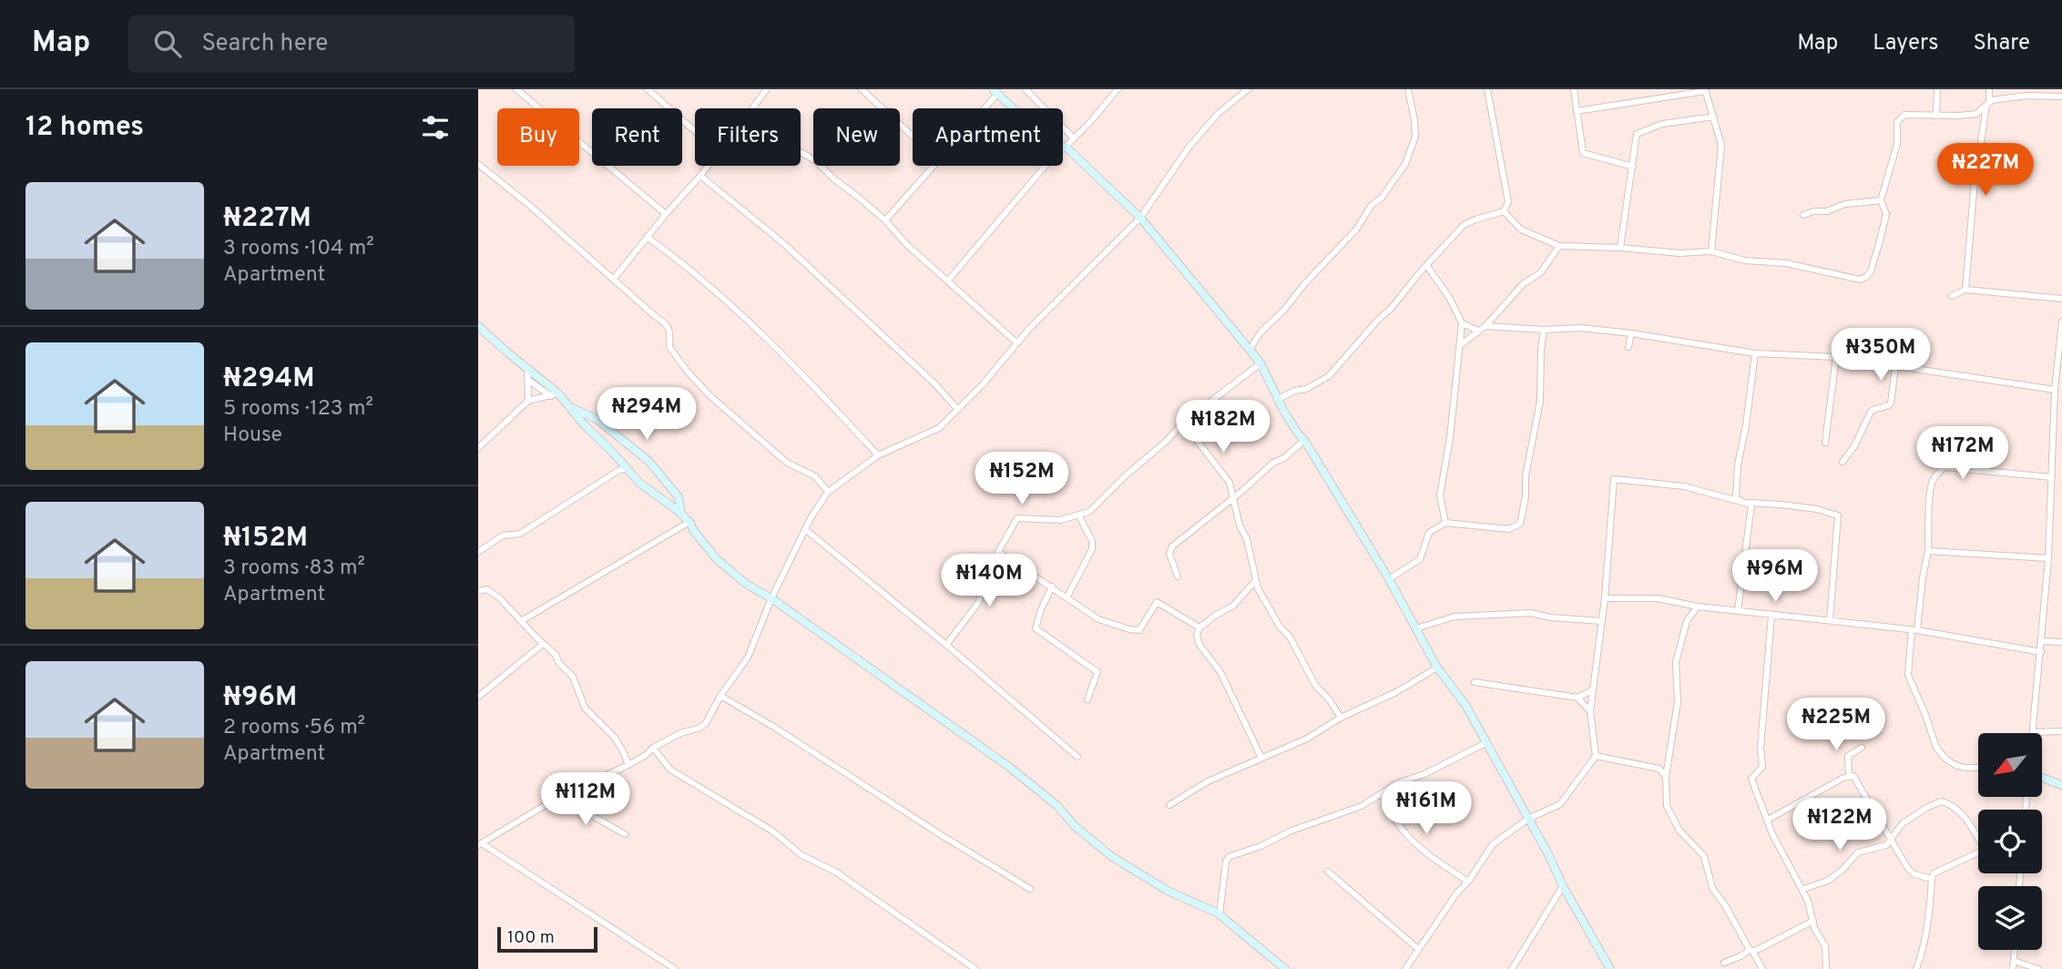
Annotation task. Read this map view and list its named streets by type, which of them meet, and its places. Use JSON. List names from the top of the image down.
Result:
{
  "scale_bar": "100 m",
  "north": "bottom left",
  "page": {
    "header": "Map",
    "search": "Search here",
    "nav": ["Map", "Layers", "Share"],
    "heading": "12 homes",
    "chip": [
      "Buy",
      "Rent",
      "Filters",
      "New",
      "Apartment"
    ],
    "price": [
      "₦227M",
      "₦350M",
      "₦294M",
      "₦182M",
      "₦172M",
      "₦152M",
      "₦96M",
      "₦140M",
      "₦225M",
      "₦112M",
      "₦161M",
      "₦122M"
    ],
    "list": [
      {
        "name": "₦227M",
        "note": "3 rooms · 104 m² · Apartment"
      },
      {
        "name": "₦294M",
        "note": "5 rooms · 123 m² · House"
      },
      {
        "name": "₦152M",
        "note": "3 rooms · 83 m² · Apartment"
      },
      {
        "name": "₦96M",
        "note": "2 rooms · 56 m² · Apartment"
      }
    ],
    "scale": "100 m"
  }
}
